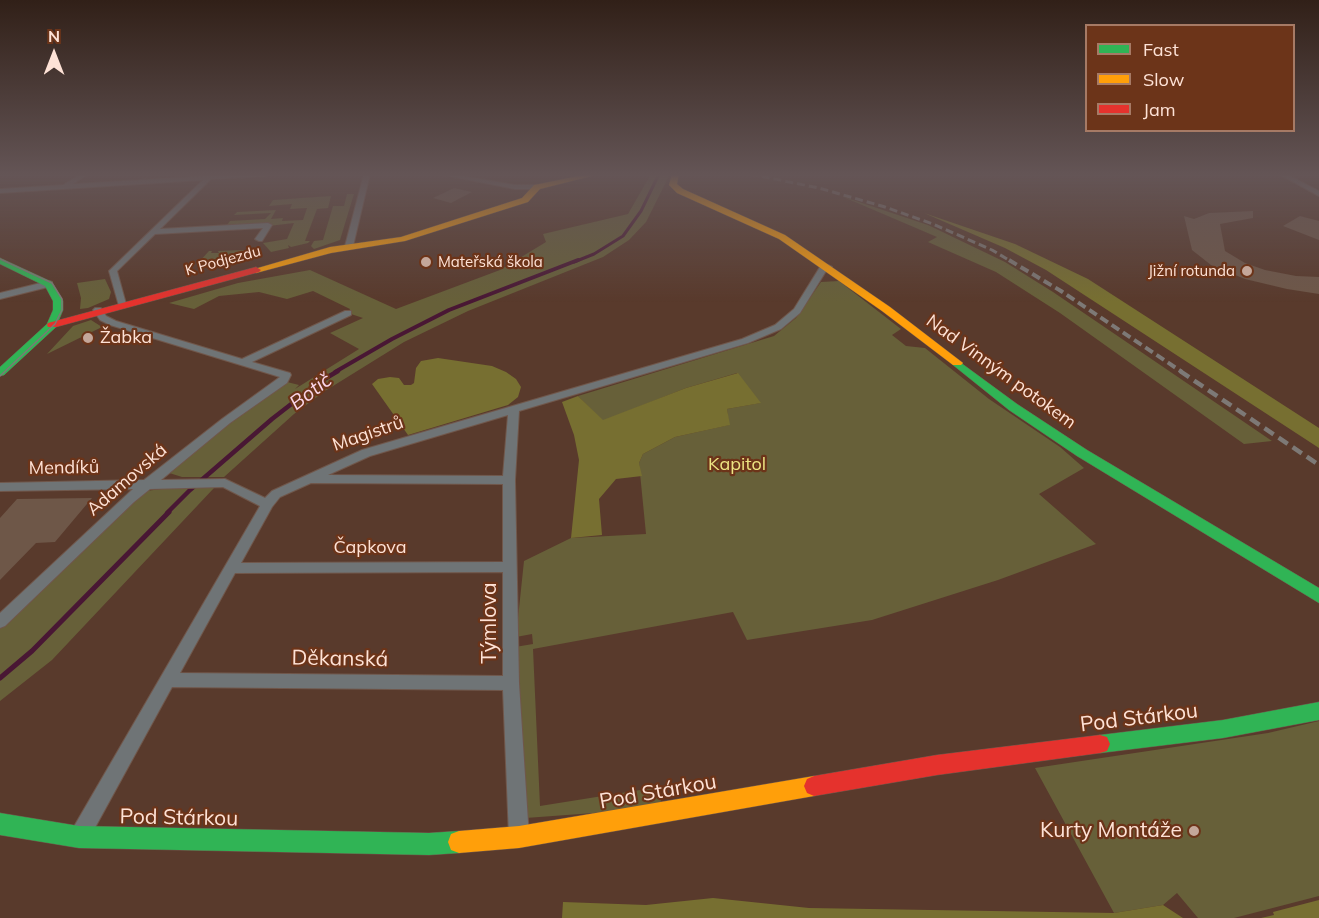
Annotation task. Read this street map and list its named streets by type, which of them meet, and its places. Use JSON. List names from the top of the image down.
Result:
{
  "streets": {
    "street": [
      "K Podjezdu",
      "Nad Vinným potokem",
      "Magistrů",
      "Mendíků",
      "Adamovská",
      "Čapkova",
      "Týmlova",
      "Děkanská",
      "Pod Stárkou"
    ]
  },
  "crossings": [
    ["Nad Vinným potokem", "Magistrů"],
    ["Magistrů", "Mendíků"],
    ["Magistrů", "Čapkova"],
    ["Magistrů", "Týmlova"],
    ["Magistrů", "Děkanská"],
    ["Magistrů", "Pod Stárkou"],
    ["Mendíků", "Adamovská"],
    ["Čapkova", "Týmlova"],
    ["Týmlova", "Děkanská"],
    ["Týmlova", "Pod Stárkou"]
  ],
  "water": ["Botič"],
  "parks": ["Kapitol"],
  "places": [
    "Mateřská škola",
    "Jižní rotunda",
    "Žabka",
    "Kurty Montáže"
  ],
  "legend": ["Fast", "Slow", "Jam"],
  "north": "top"
}
